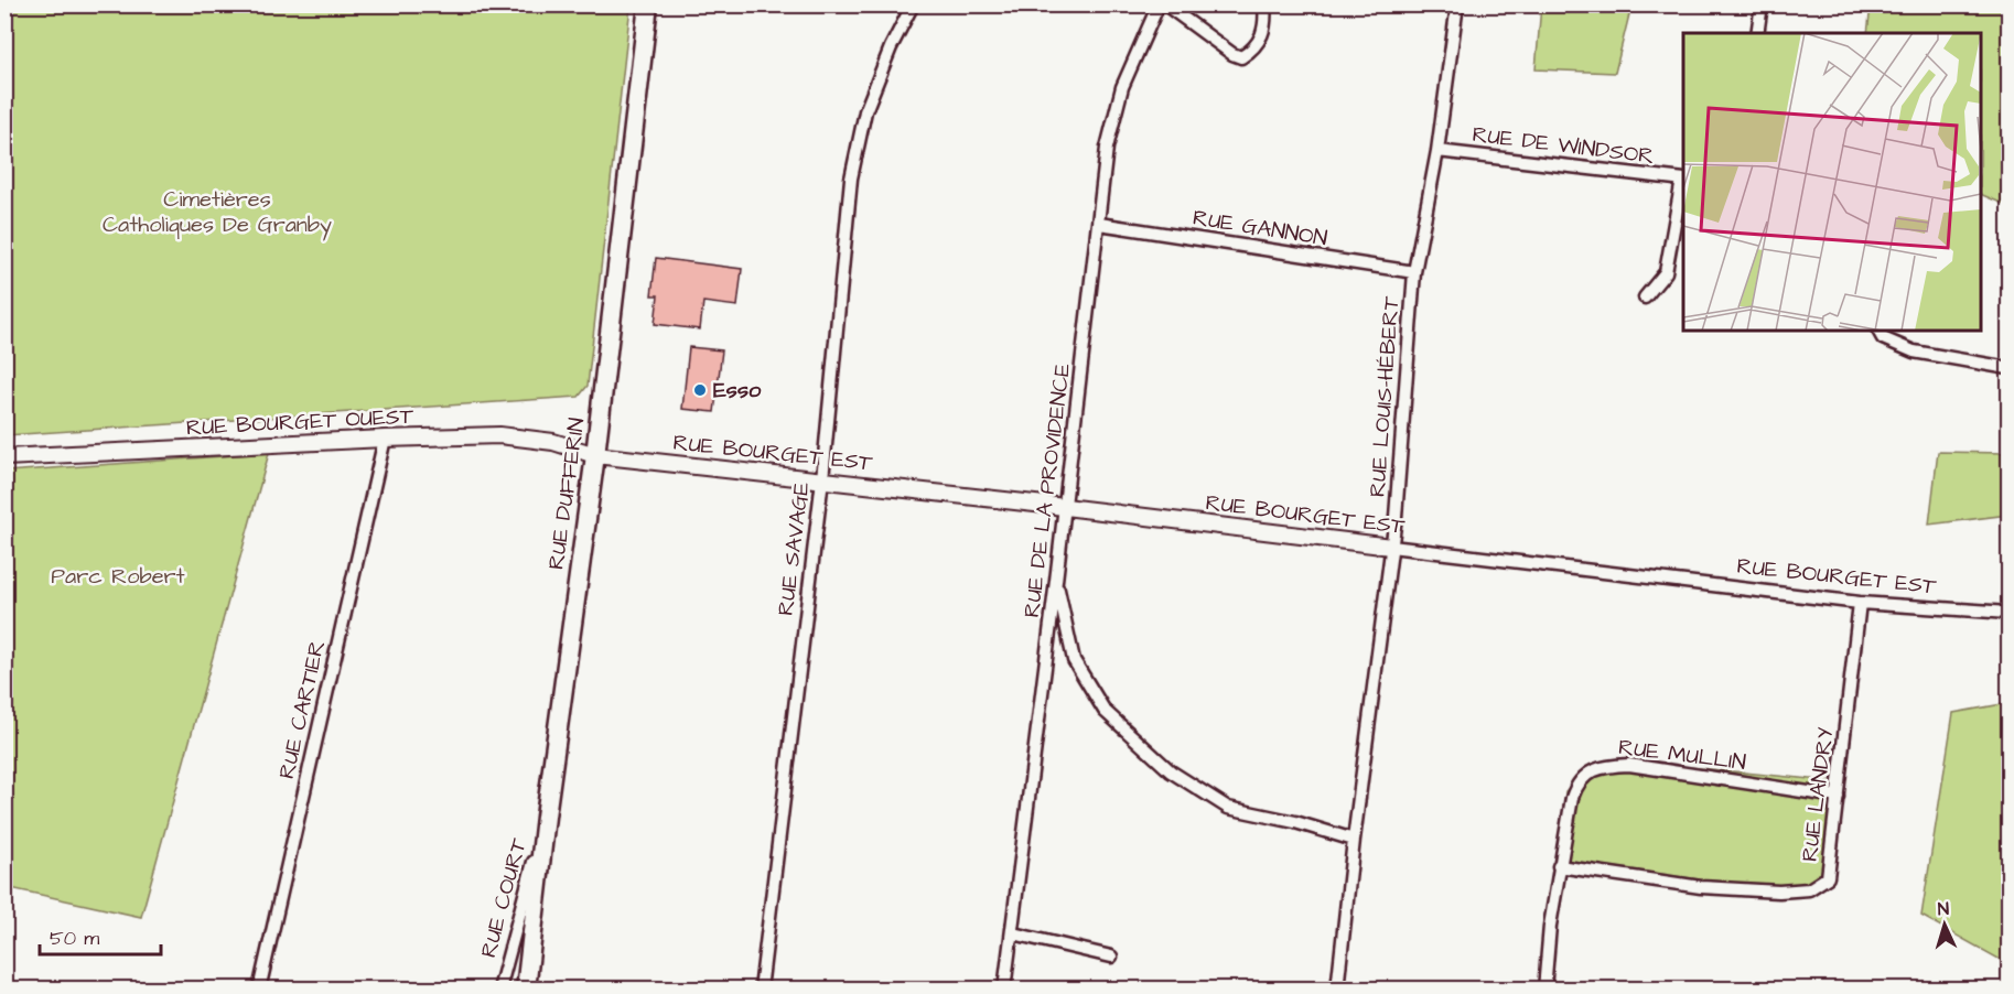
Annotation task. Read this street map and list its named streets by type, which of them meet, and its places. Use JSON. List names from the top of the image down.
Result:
{
  "streets": {
    "main road": ["RUE DUFFERIN"],
    "street": [
      "RUE DE WINDSOR",
      "RUE GANNON",
      "RUE LOUIS-HÉBERT",
      "RUE BOURGET OUEST",
      "RUE BOURGET EST",
      "RUE DE LA PROVIDENCE",
      "RUE SAVAGE",
      "RUE CARTIER",
      "RUE MULLIN",
      "RUE LANDRY",
      "RUE COURT"
    ]
  },
  "crossings": [
    ["RUE DE WINDSOR", "RUE LOUIS-HÉBERT"],
    ["RUE GANNON", "RUE LOUIS-HÉBERT"],
    ["RUE GANNON", "RUE DE LA PROVIDENCE"],
    ["RUE LOUIS-HÉBERT", "RUE BOURGET EST"],
    ["RUE BOURGET OUEST", "RUE BOURGET EST"],
    ["RUE BOURGET OUEST", "RUE DUFFERIN"],
    ["RUE BOURGET OUEST", "RUE CARTIER"],
    ["RUE BOURGET EST", "RUE DE LA PROVIDENCE"],
    ["RUE BOURGET EST", "RUE DUFFERIN"],
    ["RUE BOURGET EST", "RUE SAVAGE"],
    ["RUE BOURGET EST", "RUE LANDRY"],
    ["RUE DUFFERIN", "RUE COURT"],
    ["RUE MULLIN", "RUE LANDRY"]
  ],
  "parks": ["Cimetières Catholiques De Granby", "Parc Robert"],
  "places": ["Esso"],
  "scale_bar": "50 m",
  "north": "top"
}
